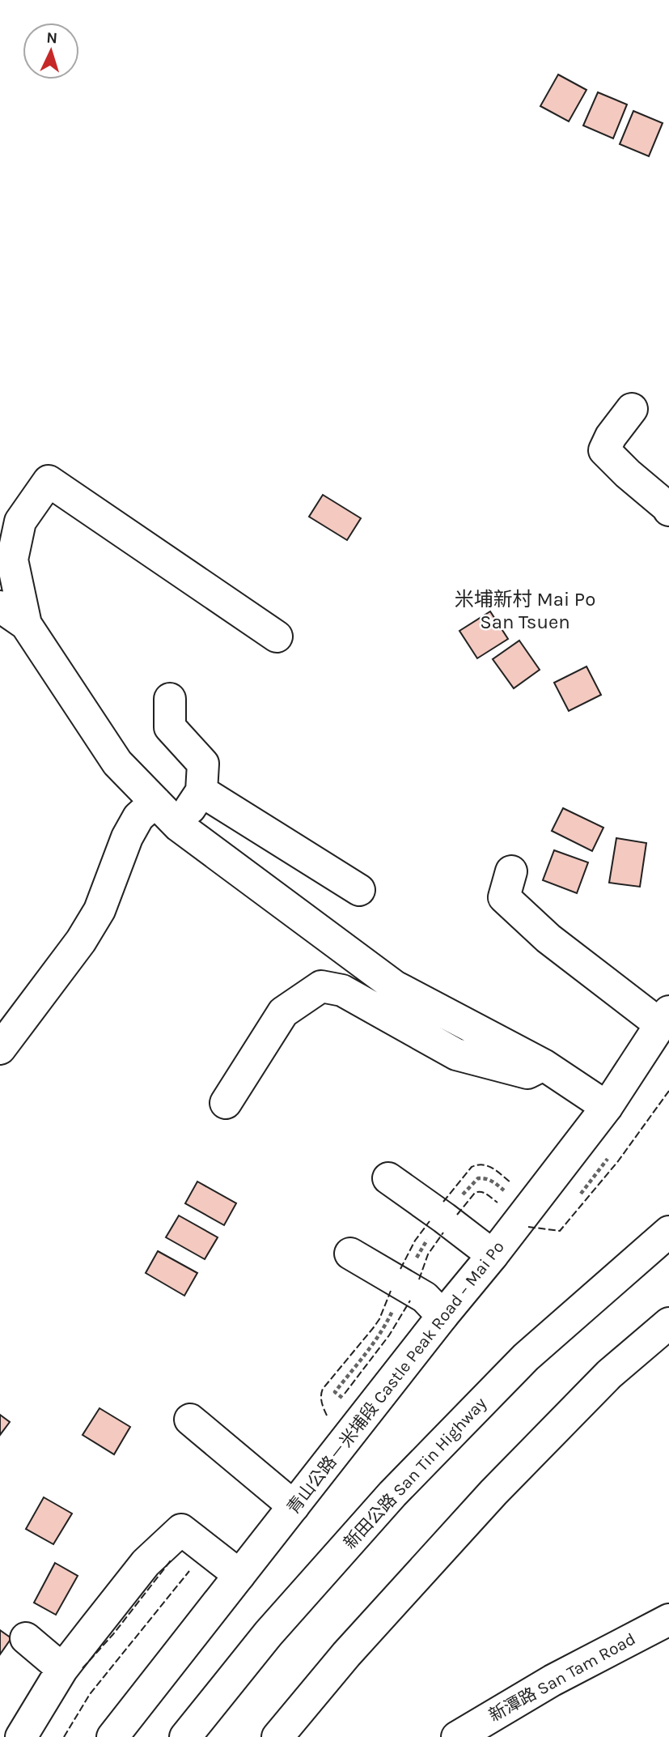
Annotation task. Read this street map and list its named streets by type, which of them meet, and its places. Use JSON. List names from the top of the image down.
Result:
{
  "streets": {
    "main road": ["青山公路－米埔段 Castle Peak Road – Mai Po", "新田公路 San Tin Highway", "新潭路 San Tam Road"]
  },
  "districts": ["米埔新村 Mai Po San Tsuen"],
  "north": "top"
}
